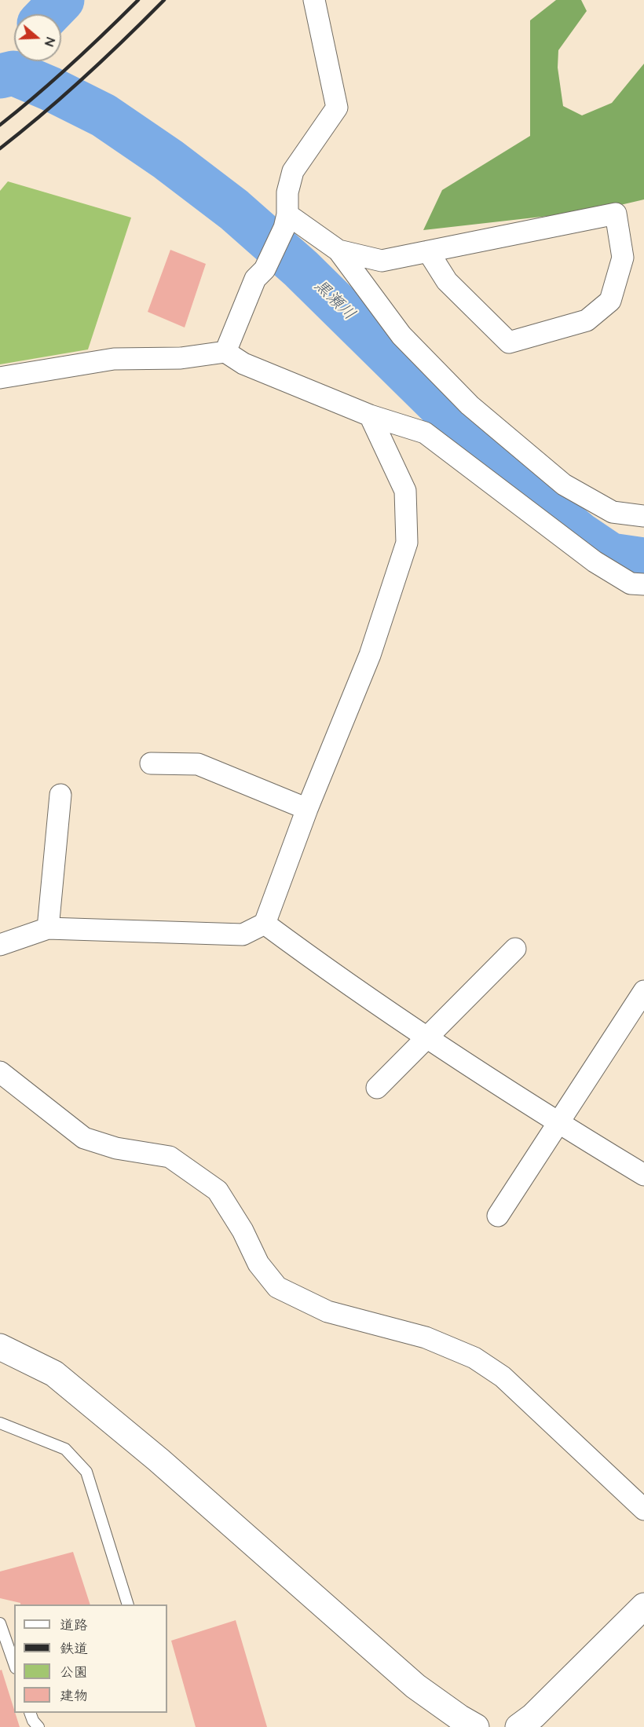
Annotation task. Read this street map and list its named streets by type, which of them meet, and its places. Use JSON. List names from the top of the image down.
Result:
{
  "water": ["黒瀬川"],
  "legend": [
    "道路",
    "鉄道",
    "公園",
    "建物"
  ],
  "north": "right"
}
